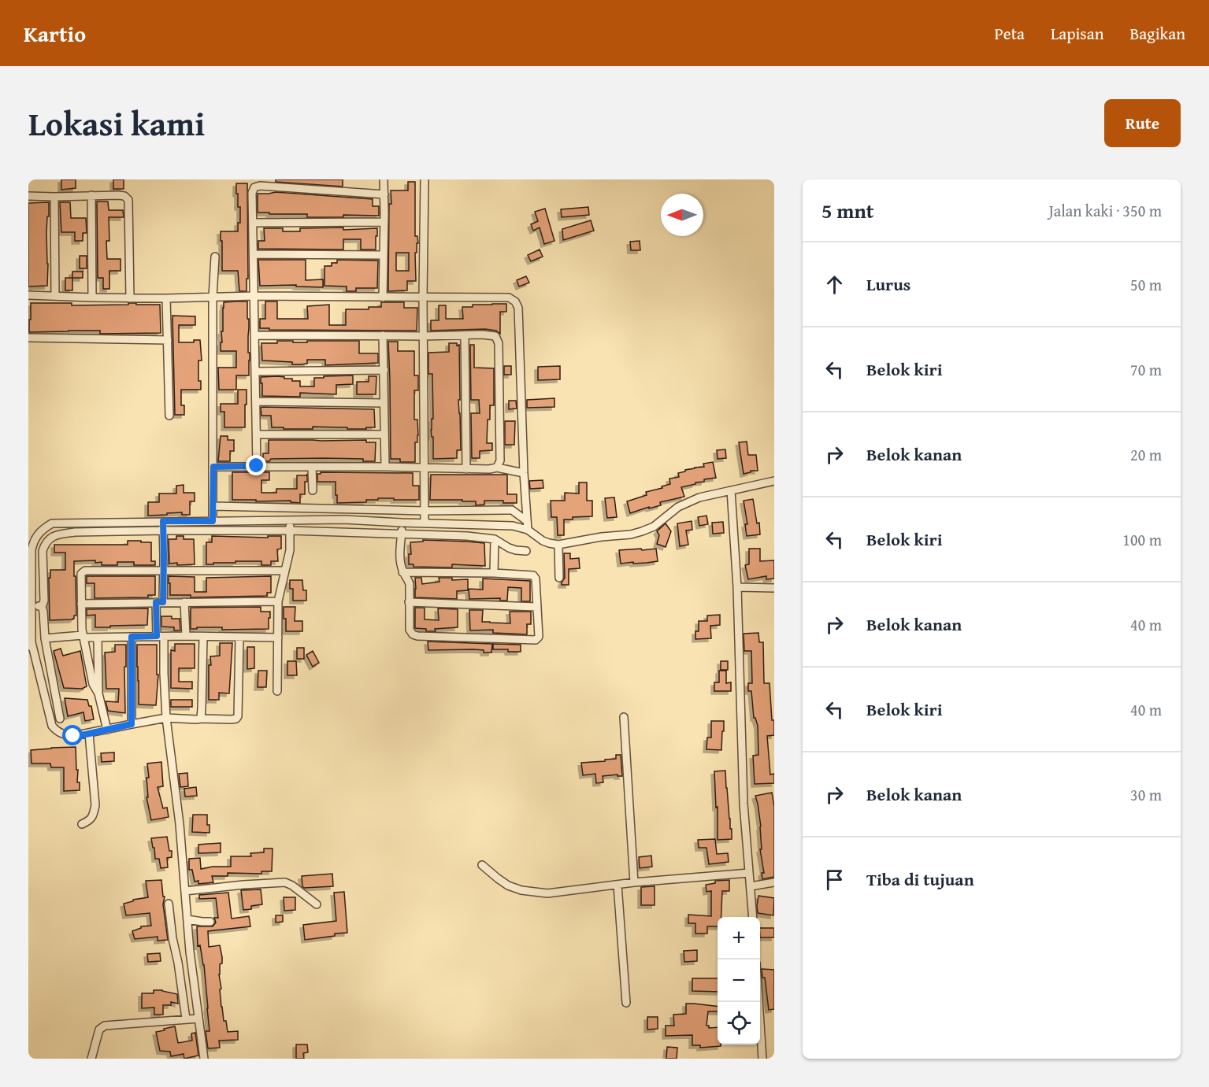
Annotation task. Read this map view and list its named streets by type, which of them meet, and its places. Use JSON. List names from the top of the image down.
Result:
{
  "north": "left",
  "page": {
    "header": "Kartio",
    "nav": ["Peta", "Lapisan", "Bagikan"],
    "title": "Lokasi kami",
    "buttons": "Rute",
    "heading": ["5 mnt", "Jalan kaki · 350 m"],
    "list": [
      ["Lurus", "50 m"],
      ["Belok kiri", "70 m"],
      ["Belok kanan", "20 m"],
      ["Belok kiri", "100 m"],
      ["Belok kanan", "40 m"],
      ["Belok kiri", "40 m"],
      ["Belok kanan", "30 m"],
      "Tiba di tujuan"
    ],
    "map_buttons": ["+", "−"]
  }
}
